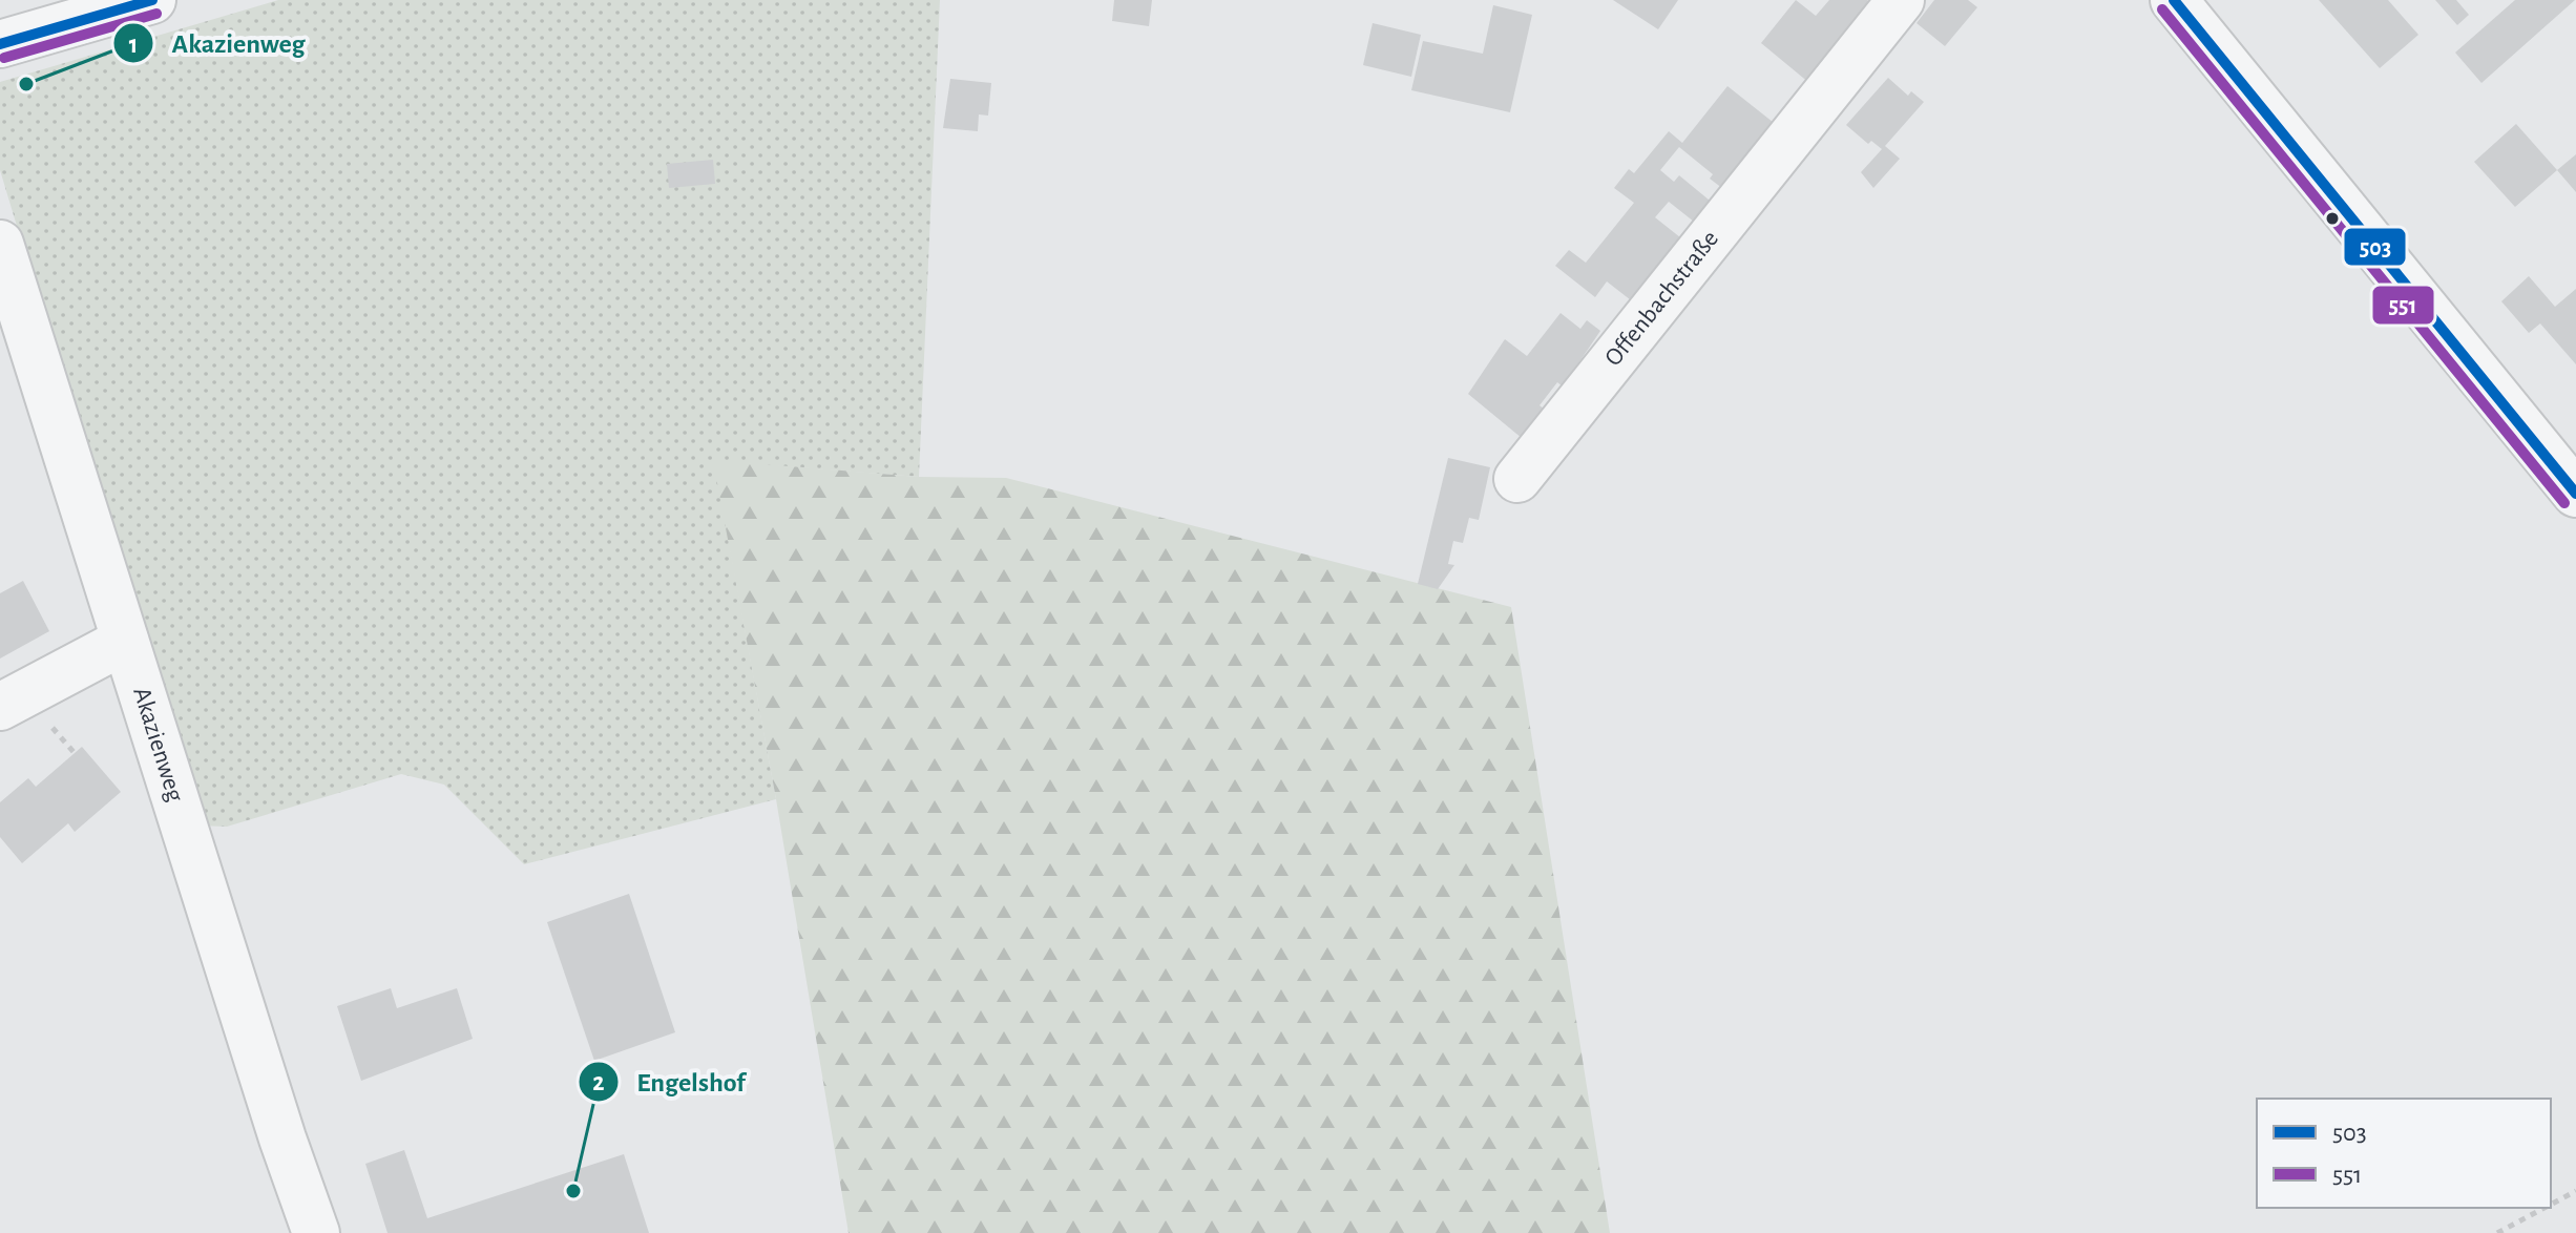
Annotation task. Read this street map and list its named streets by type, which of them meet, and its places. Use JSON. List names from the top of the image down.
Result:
{
  "streets": {
    "street": ["Offenbachstraße", "Akazienweg"]
  },
  "places": ["Akazienweg", "Engelshof"],
  "lines": ["transit line 503", "transit line 551"],
  "legend": ["503", "551"]
}
